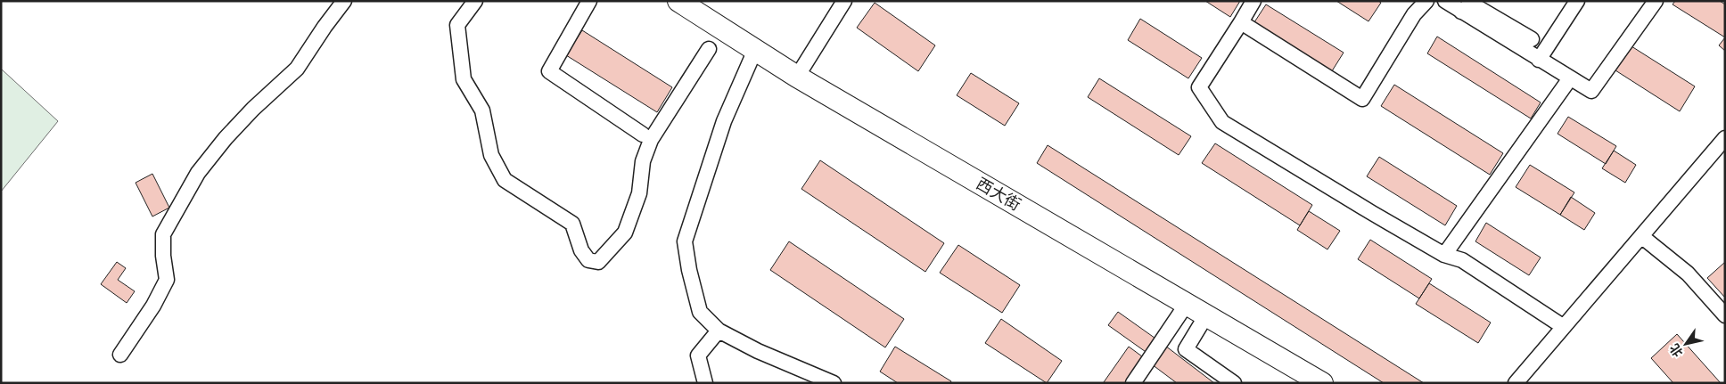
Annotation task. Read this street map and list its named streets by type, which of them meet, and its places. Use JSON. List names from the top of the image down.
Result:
{
  "streets": {
    "highway": ["西大街"]
  },
  "north": "bottom left"
}
